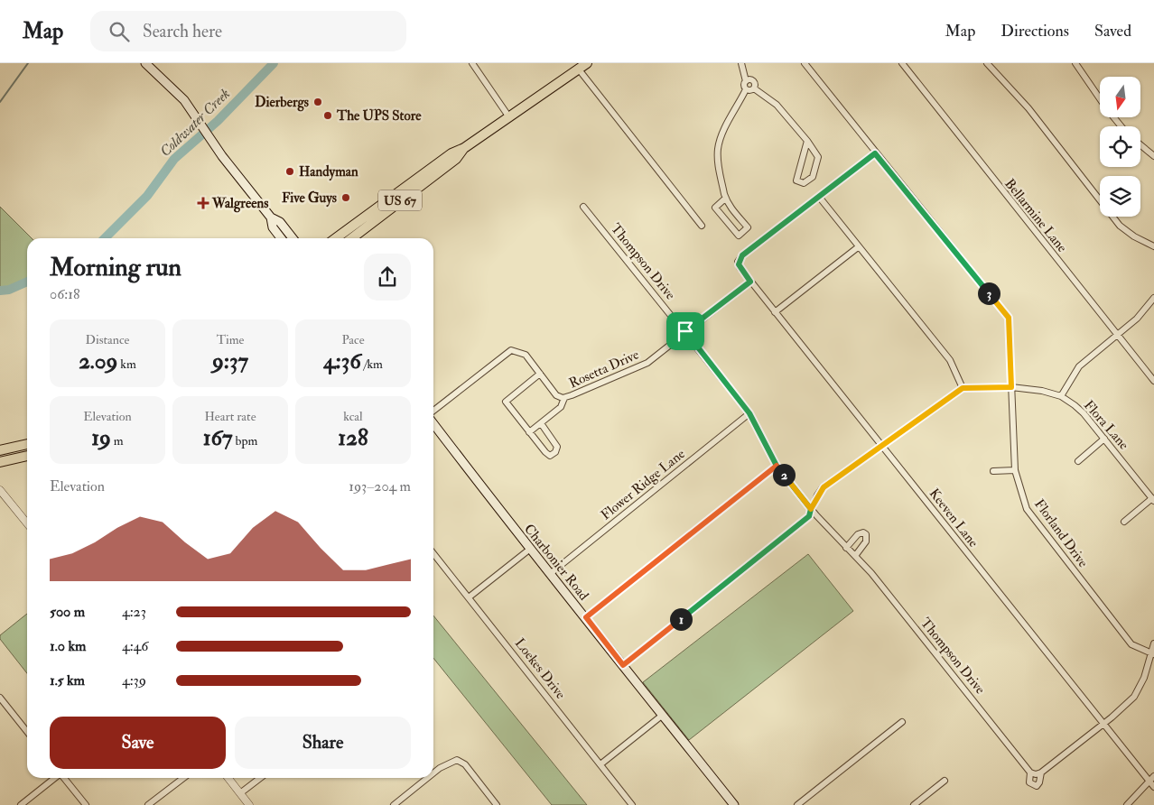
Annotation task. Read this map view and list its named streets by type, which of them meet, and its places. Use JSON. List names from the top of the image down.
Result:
{
  "streets": {
    "main road": ["US 67", "Charbonier Road"],
    "street": [
      "Bellarmine Lane",
      "Thompson Drive",
      "Rosetta Drive",
      "Flora Lane",
      "Flower Ridge Lane",
      "Keeven Lane",
      "Florland Drive",
      "Loekes Drive"
    ]
  },
  "crossings": [
    ["Thompson Drive", "Rosetta Drive"],
    ["Thompson Drive", "Flower Ridge Lane"],
    ["Thompson Drive", "Keeven Lane"],
    ["Rosetta Drive", "Keeven Lane"],
    ["Flora Lane", "Florland Drive"],
    ["Flower Ridge Lane", "Charbonier Road"]
  ],
  "water": ["Coldwater Creek"],
  "places": {
    "other": [
      "Dierbergs",
      "The UPS Store",
      "Handyman",
      "Five Guys"
    ],
    "health": ["Walgreens"]
  },
  "north": "bottom",
  "page": {
    "header": "Map",
    "search": "Search here",
    "nav": ["Map", "Directions", "Saved"],
    "heading": ["Morning run", "06:18"],
    "pins": ["3", "2", "1"],
    "stats": [
      ["Distance", "2.09 km"],
      ["Time", "9:37"],
      ["Pace", "4:36 /km"],
      ["Elevation", "19 m"],
      ["Heart rate", "167 bpm"],
      ["kcal", "128"]
    ],
    "chart": ["Elevation", "193–204 m"],
    "list": [
      {
        "name": "500 m",
        "note": "4:23"
      },
      {
        "name": "1.0 km",
        "note": "4:46"
      },
      {
        "name": "1.5 km",
        "note": "4:39"
      }
    ],
    "buttons": ["Save", "Share"]
  }
}
